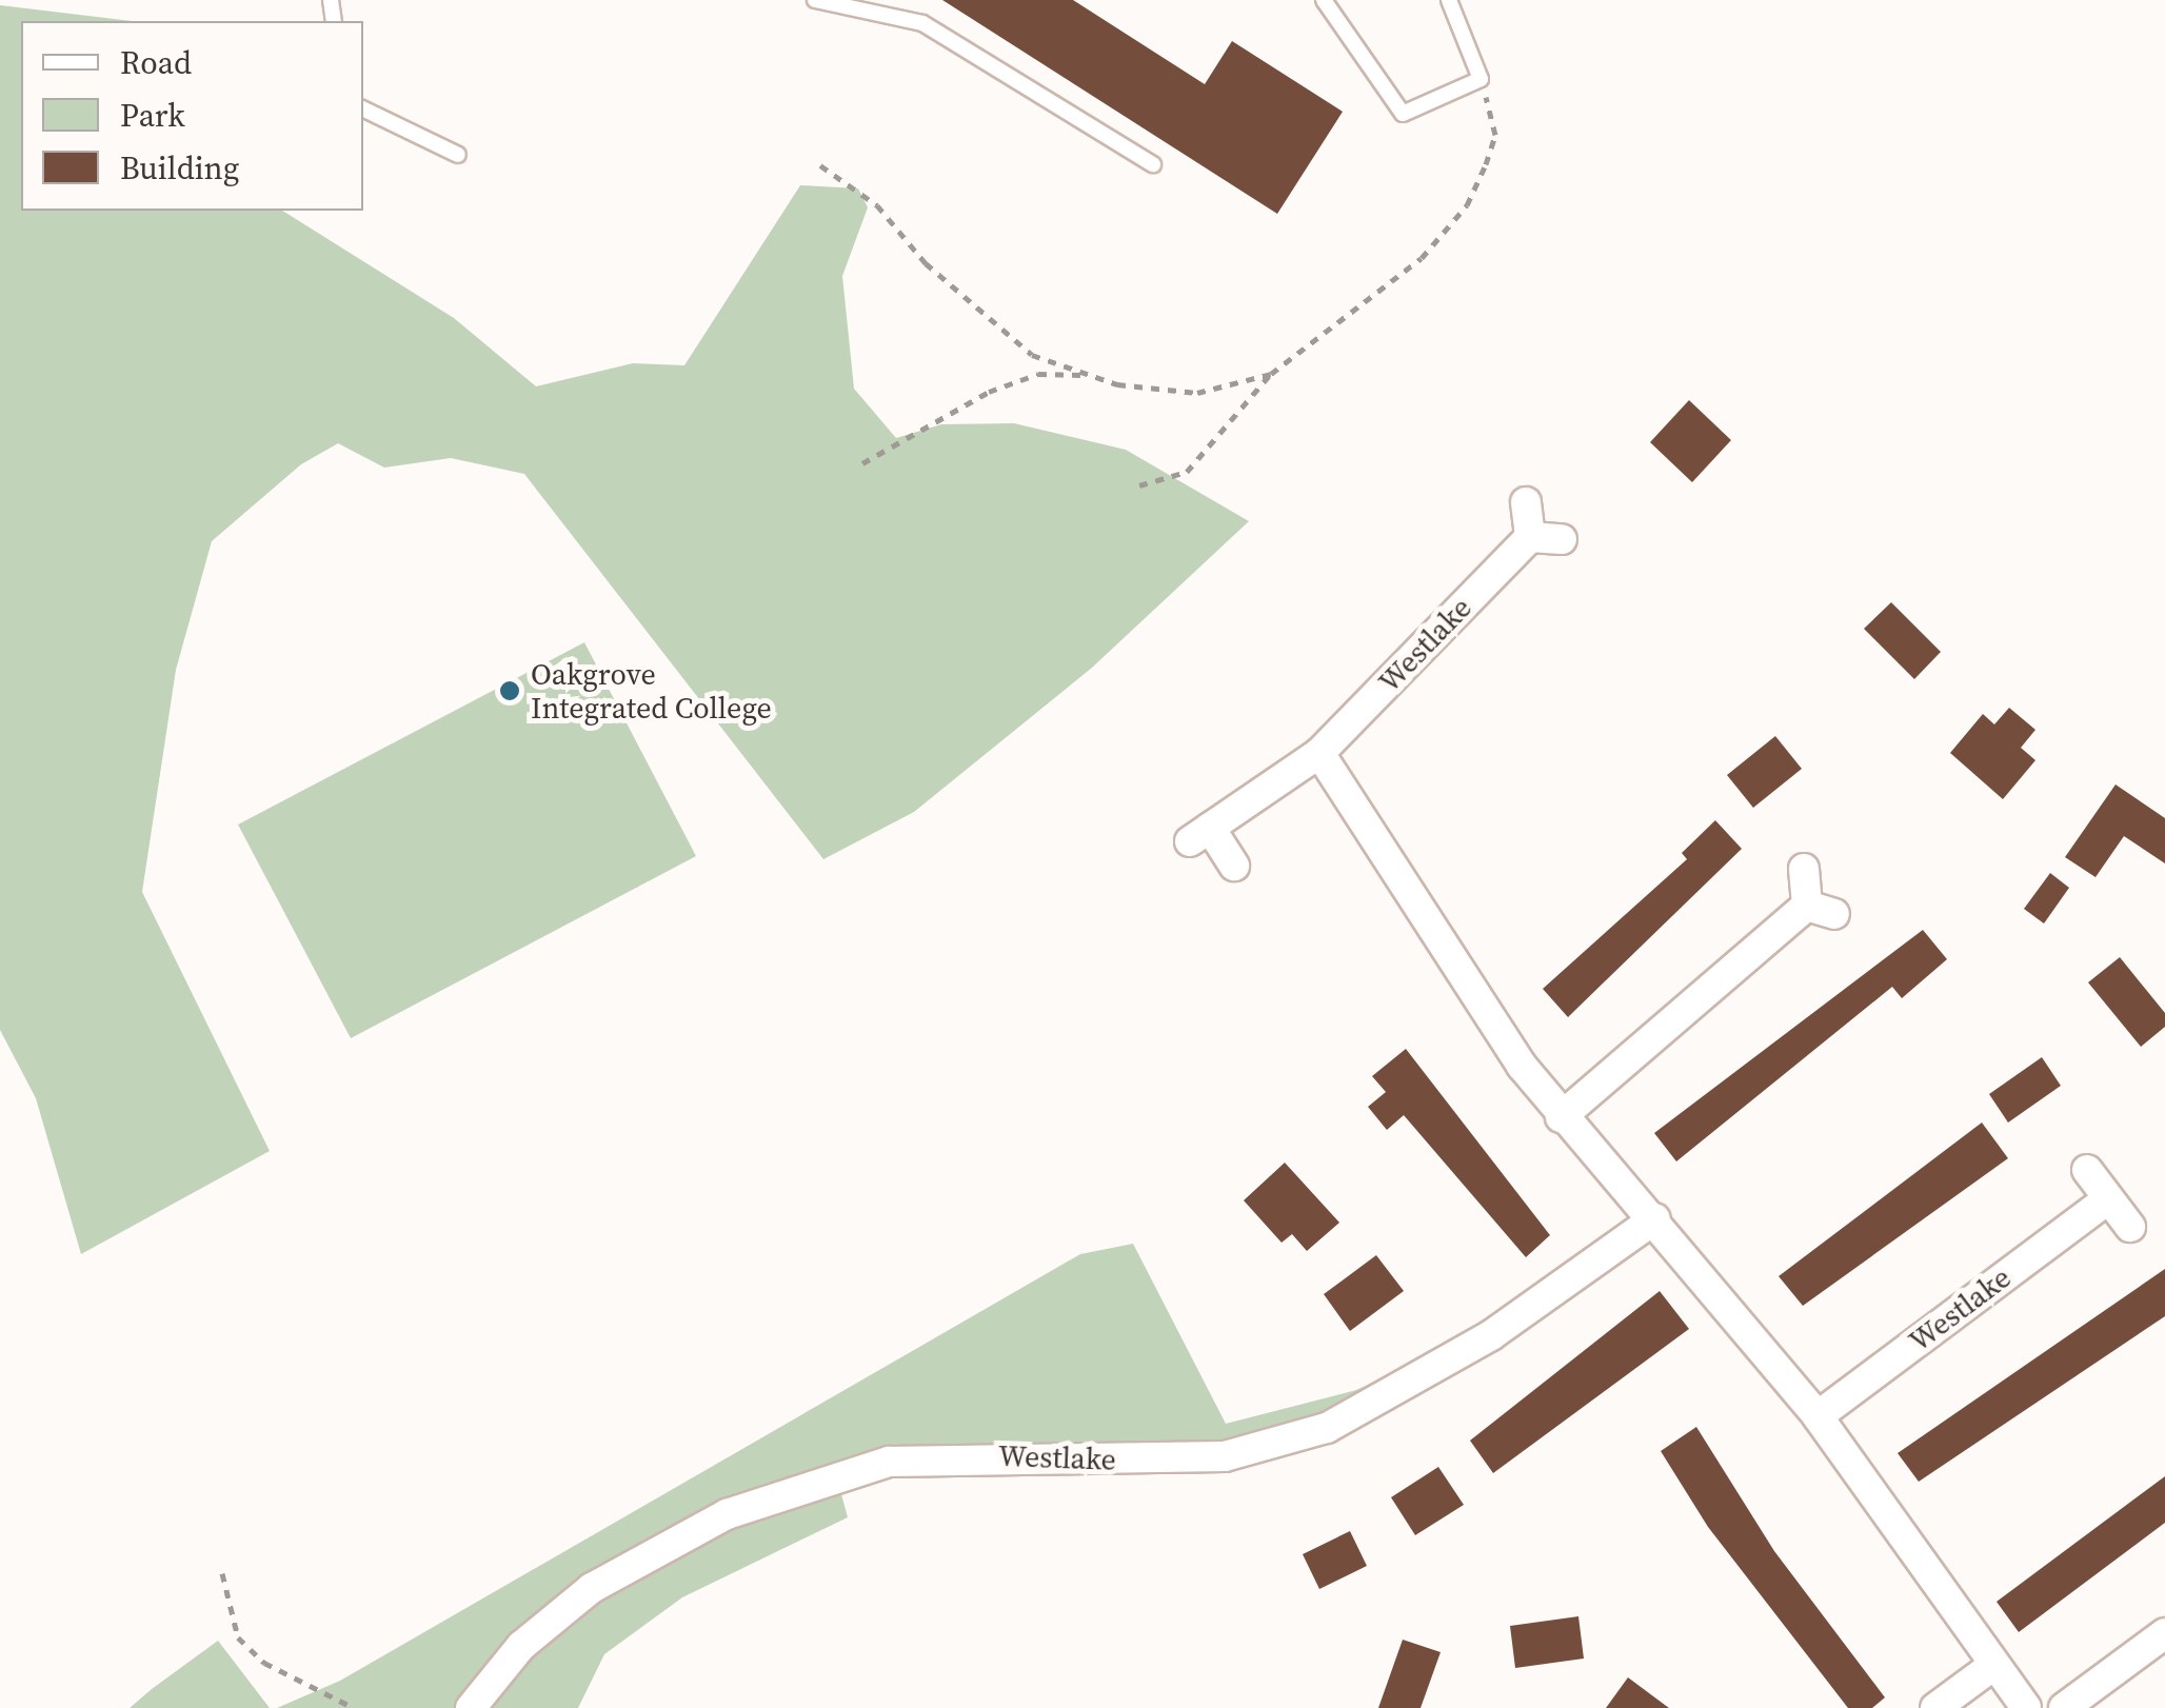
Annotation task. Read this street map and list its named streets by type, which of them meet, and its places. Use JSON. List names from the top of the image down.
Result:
{
  "streets": {
    "street": ["Westlake"]
  },
  "places": ["Oakgrove Integrated College"],
  "legend": ["Road", "Park", "Building"]
}
